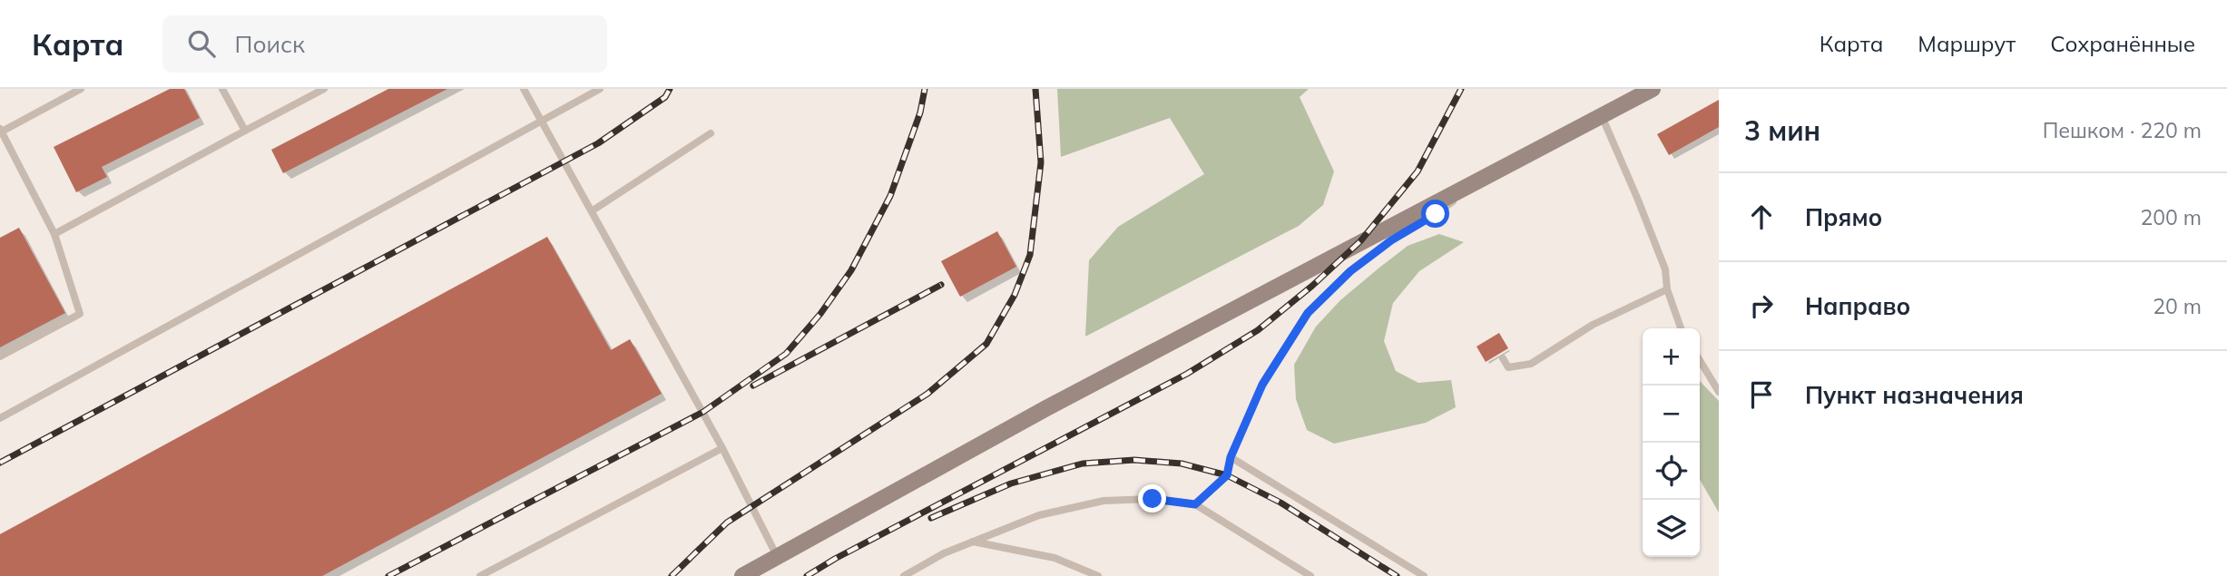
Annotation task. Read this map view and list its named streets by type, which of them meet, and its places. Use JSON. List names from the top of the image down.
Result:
{
  "page": {
    "header": "Карта",
    "search": "Поиск",
    "nav": ["Карта", "Маршрут", "Сохранённые"],
    "heading": ["3 мин", "Пешком · 220 m"],
    "list": [
      ["Прямо", "200 m"],
      ["Направо", "20 m"],
      "Пункт назначения"
    ],
    "map_buttons": ["+", "−"]
  }
}
